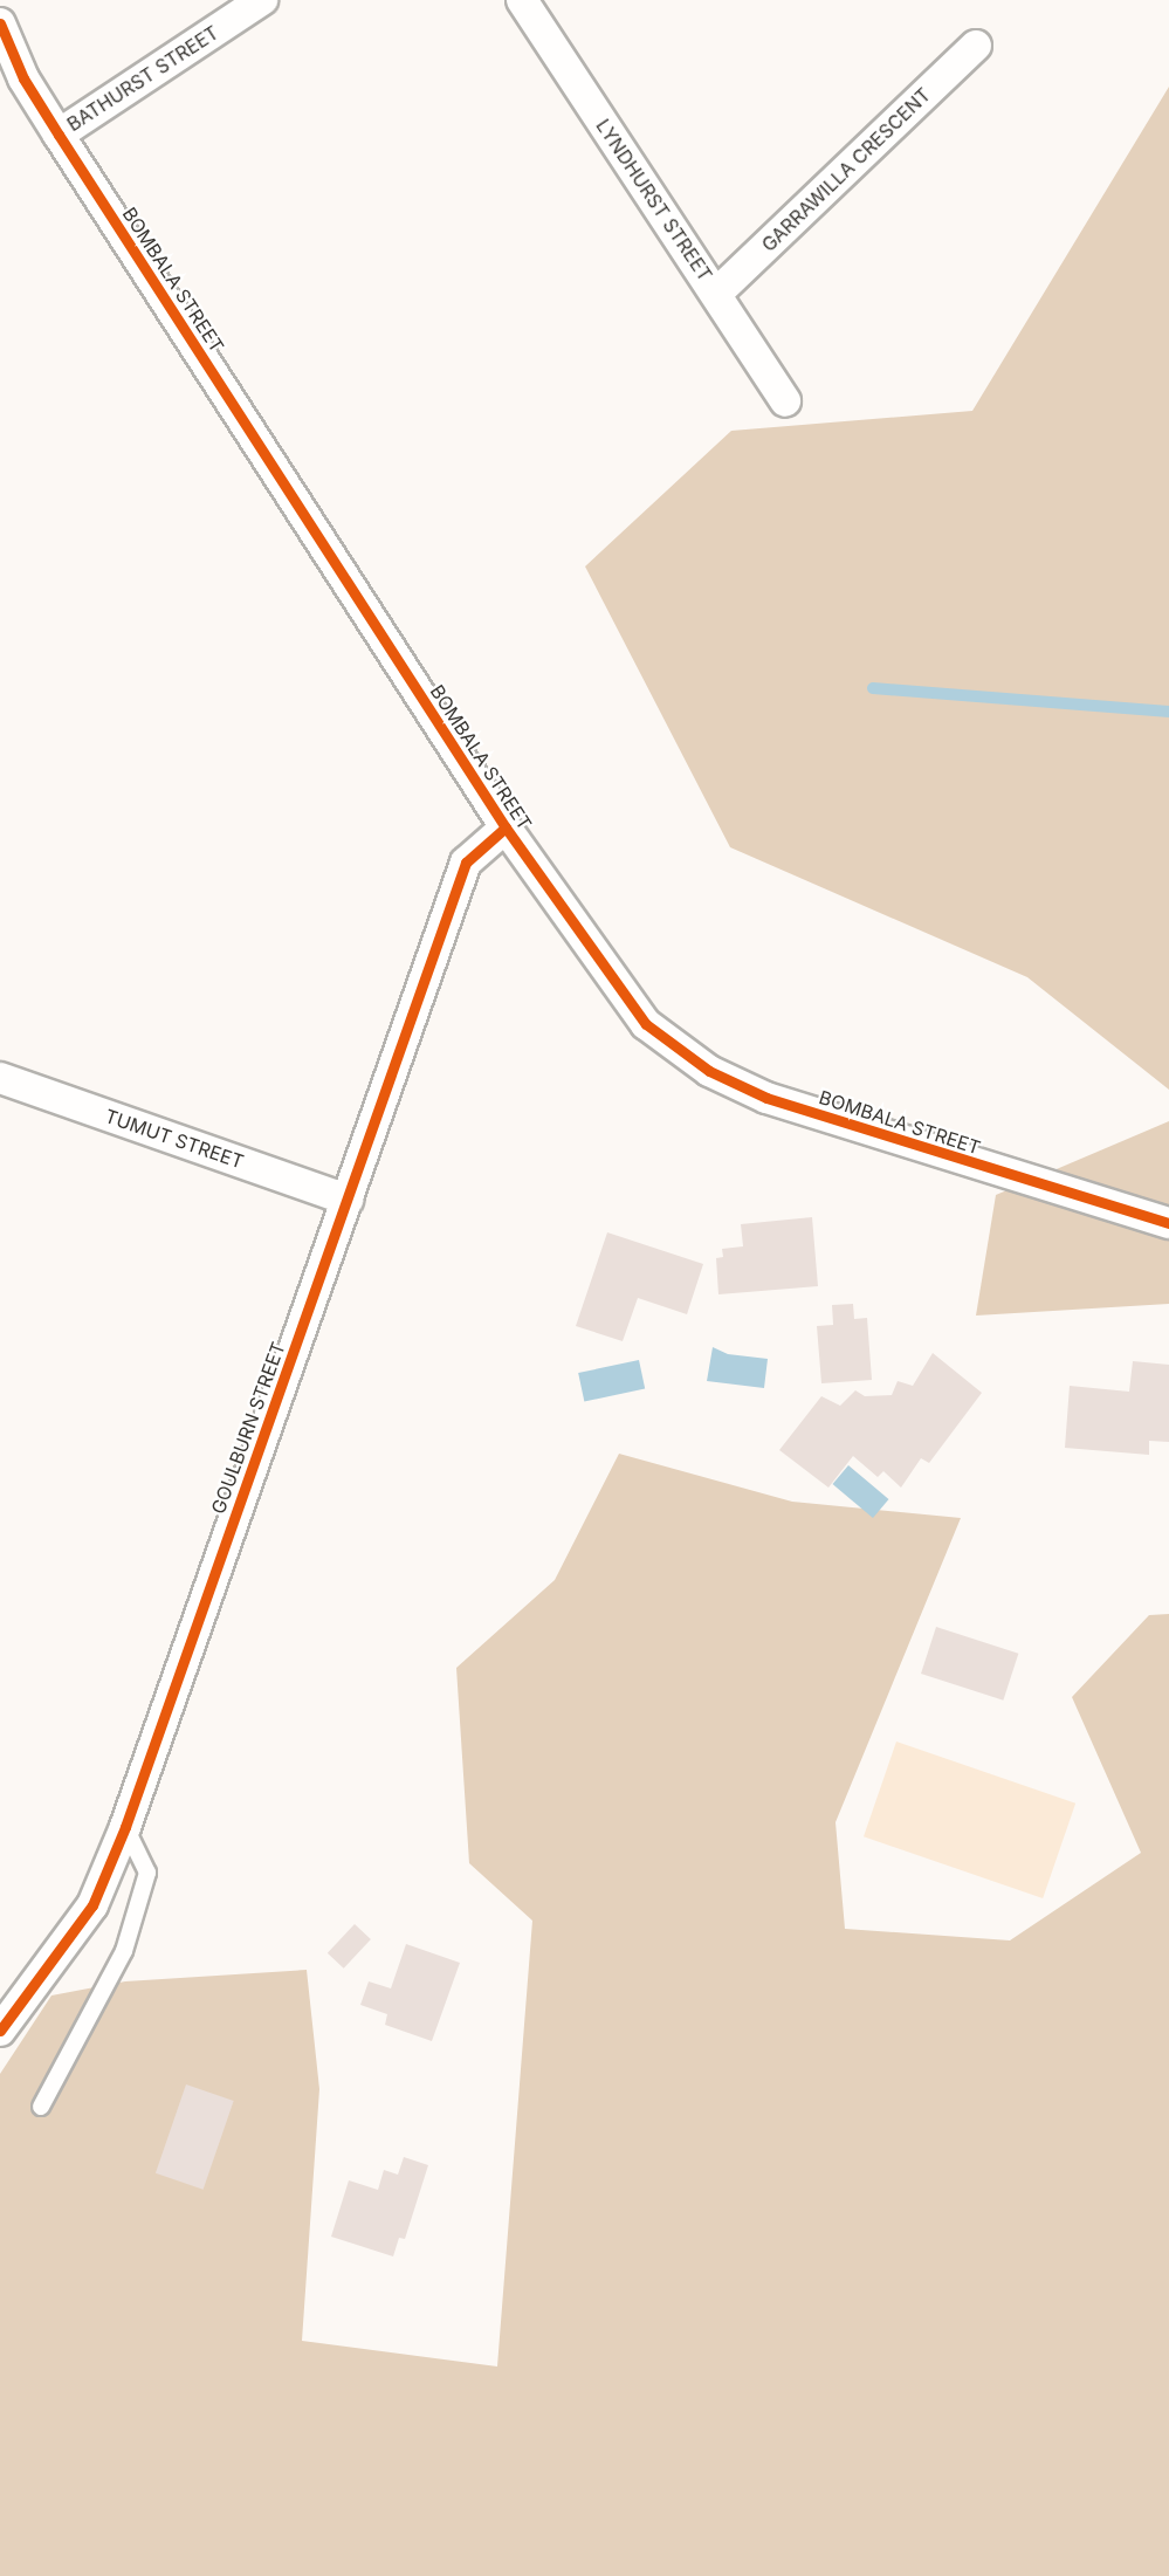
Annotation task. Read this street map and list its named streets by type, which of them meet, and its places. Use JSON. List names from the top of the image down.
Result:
{
  "streets": {
    "street": [
      "BATHURST STREET",
      "GARRAWILLA CRESCENT",
      "LYNDHURST STREET",
      "BOMBALA STREET",
      "TUMUT STREET",
      "GOULBURN STREET"
    ]
  },
  "crossings": [
    ["BATHURST STREET", "BOMBALA STREET"],
    ["GARRAWILLA CRESCENT", "LYNDHURST STREET"],
    ["BOMBALA STREET", "GOULBURN STREET"],
    ["TUMUT STREET", "GOULBURN STREET"]
  ]
}
